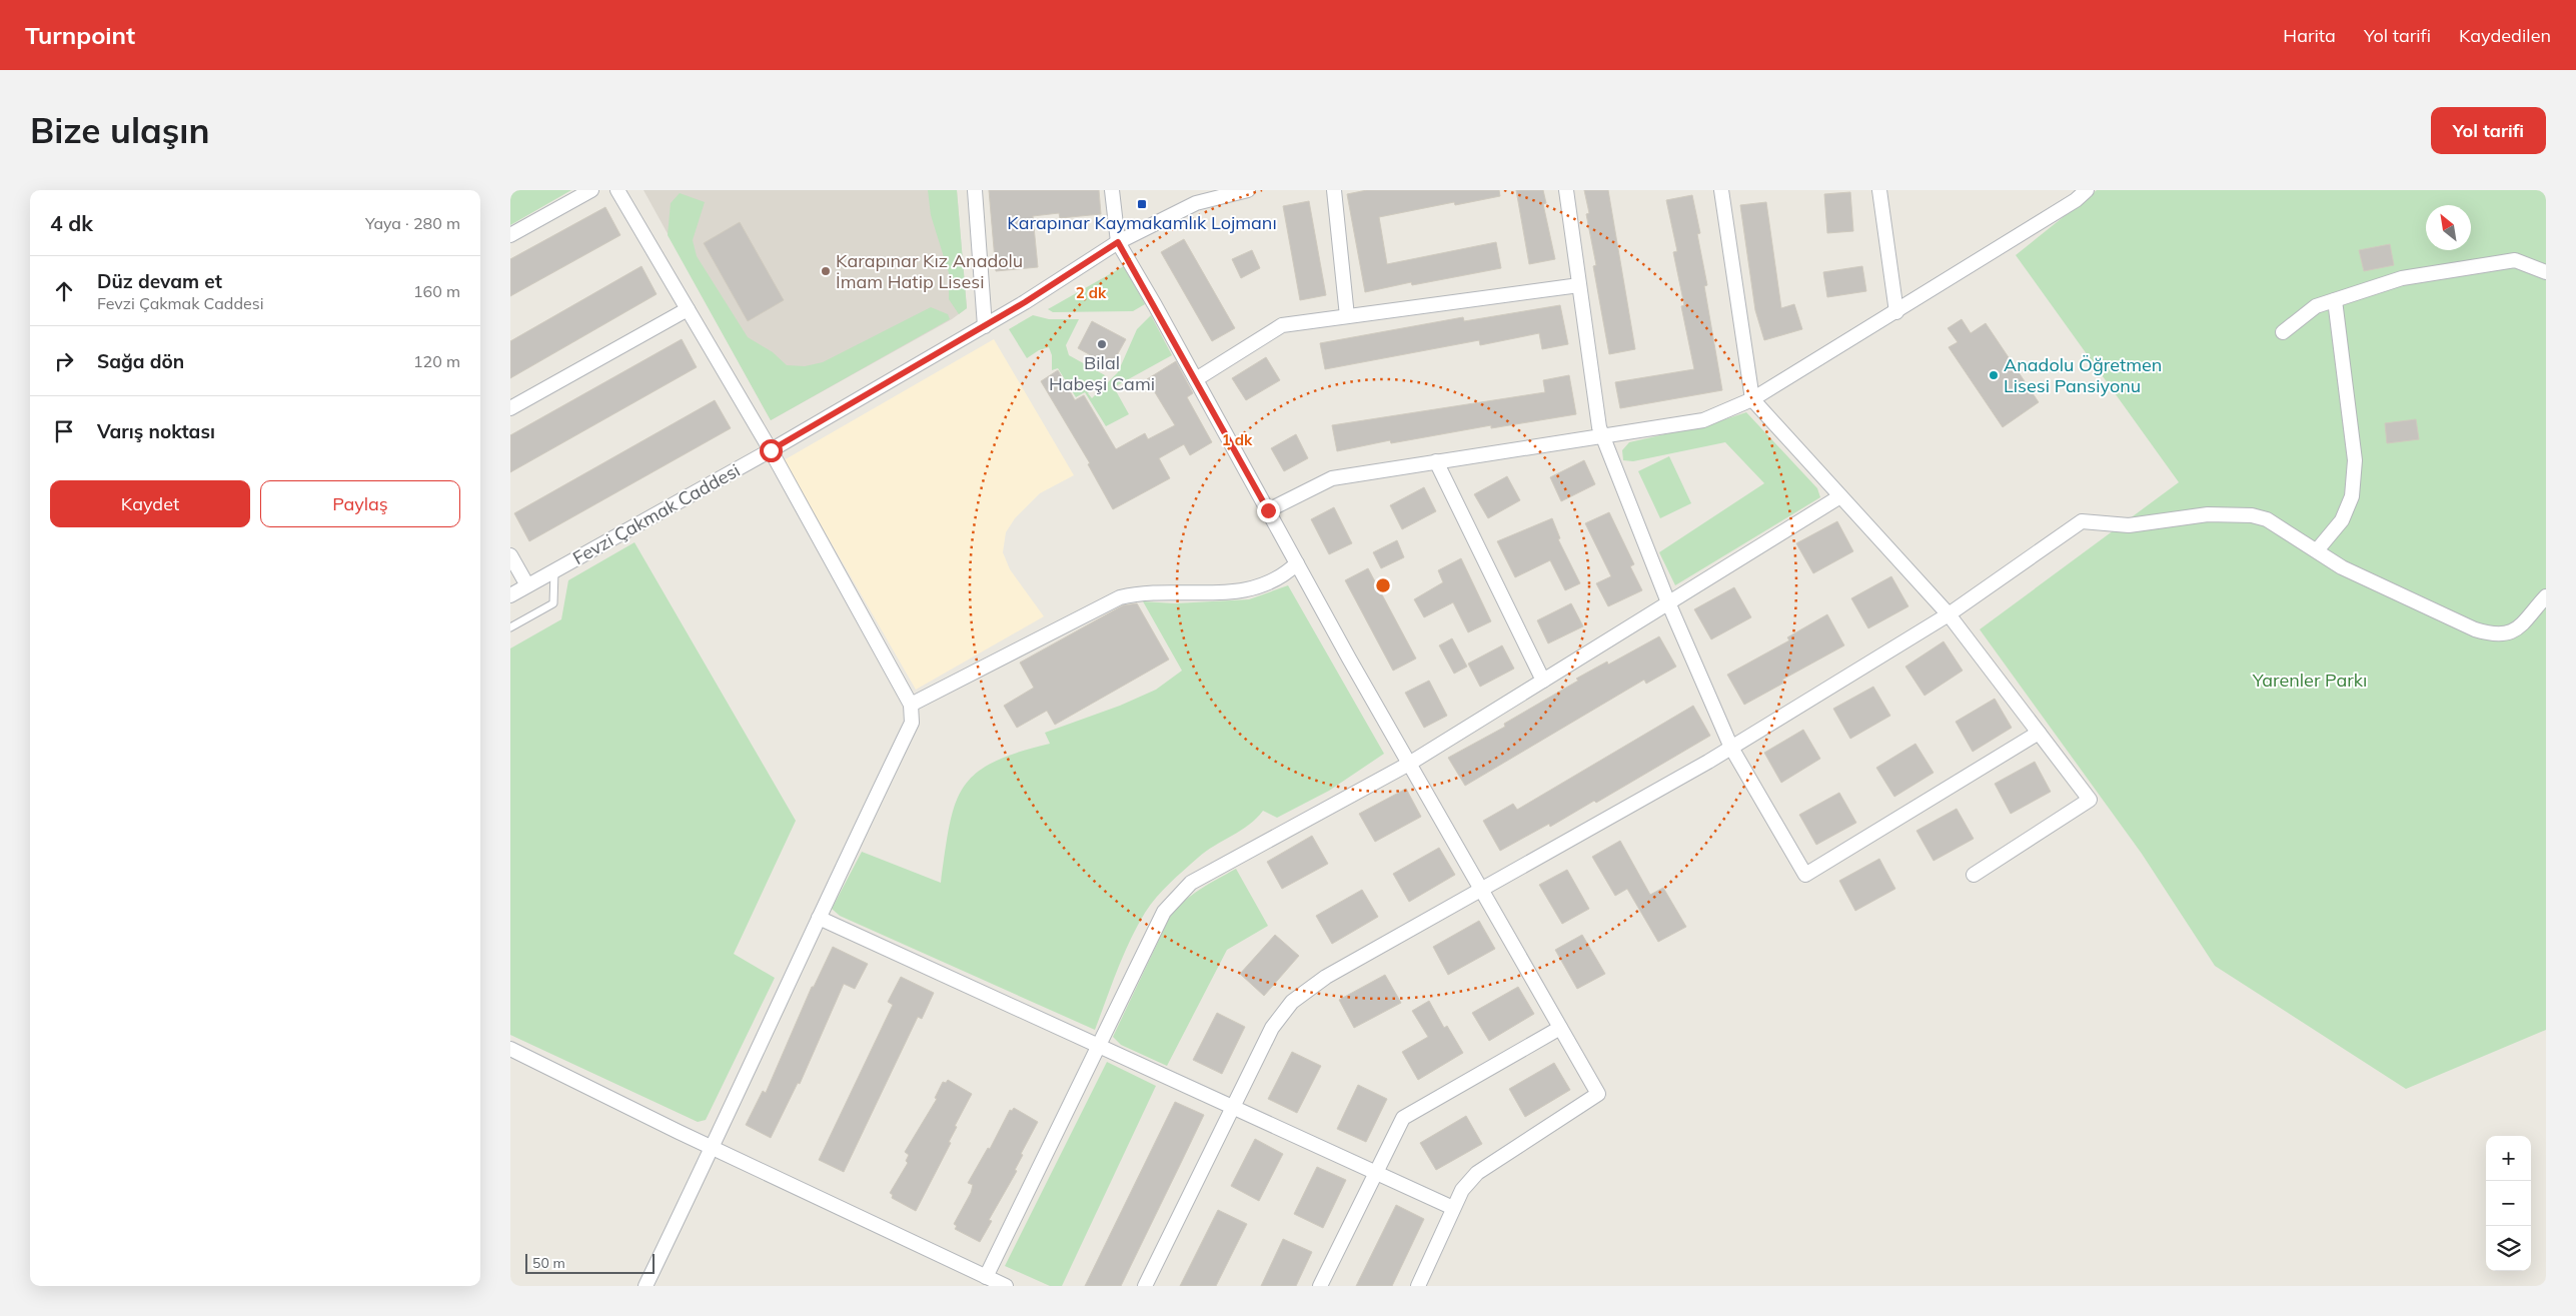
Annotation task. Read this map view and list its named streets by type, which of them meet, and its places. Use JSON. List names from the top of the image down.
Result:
{
  "streets": {
    "street": ["Fevzi Çakmak Caddesi"]
  },
  "parks": ["Yarenler Parkı"],
  "places": {
    "transit": ["Karapınar Kaymakamlık Lojmanı"],
    "other": ["Karapınar Kız Anadolu İmam Hatip Lisesi", "Bilal Habeşi Cami", "Anadolu Öğretmen Lisesi Pansiyonu"]
  },
  "scale_bar": "50 m",
  "north": "top left",
  "page": {
    "header": "Turnpoint",
    "nav": ["Harita", "Yol tarifi", "Kaydedilen"],
    "buttons": [
      "Yol tarifi",
      ["Kaydet", "Paylaş"]
    ],
    "title": "Bize ulaşın",
    "heading": ["4 dk", "Yaya · 280 m"],
    "list": [
      ["Düz devam et", "Fevzi Çakmak Caddesi", "160 m"],
      ["Sağa dön", "120 m"],
      "Varış noktası"
    ],
    "map_buttons": ["+", "−"],
    "scale": "50 m"
  },
  "rings": ["2 dk", "1 dk"]
}
